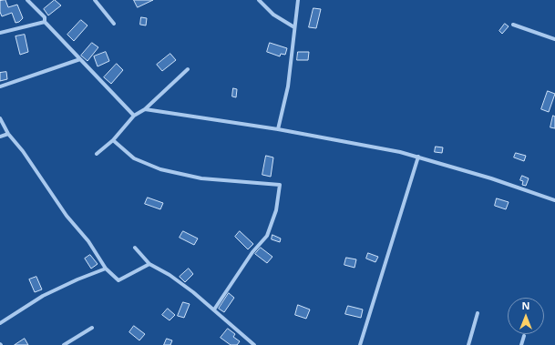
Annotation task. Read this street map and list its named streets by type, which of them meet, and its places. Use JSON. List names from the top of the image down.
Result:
{
  "north": "top"
}
